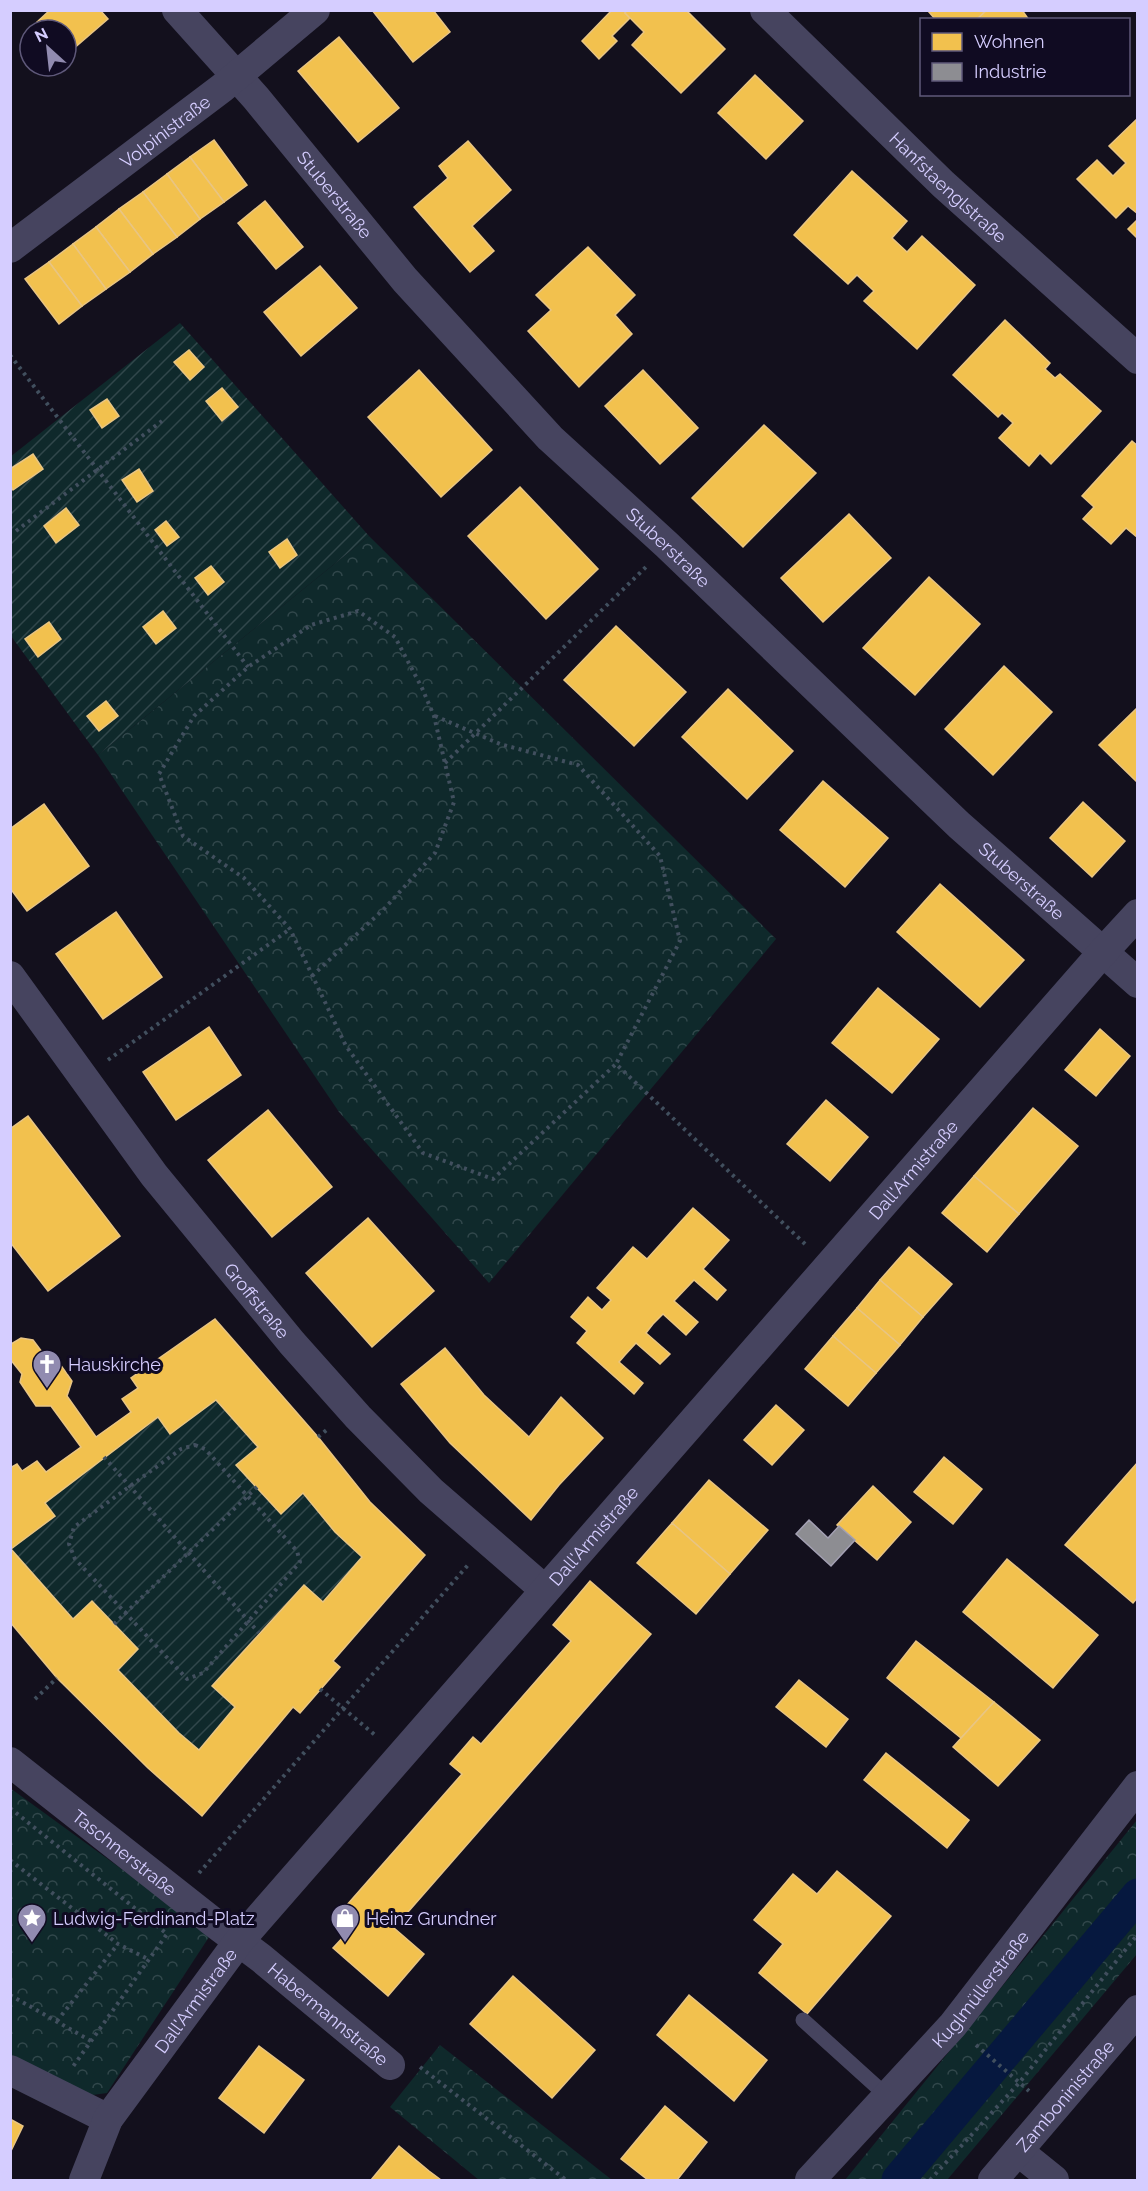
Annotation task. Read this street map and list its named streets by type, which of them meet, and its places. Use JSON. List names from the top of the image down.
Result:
{
  "streets": {
    "street": [
      "Volpinistraße",
      "Hanfstaenglstraße",
      "Stuberstraße",
      "Dall'Armistraße",
      "Groffstraße",
      "Taschnerstraße",
      "Kuglmüllerstraße",
      "Habermannstraße",
      "Zamboninistraße"
    ]
  },
  "crossings": [
    ["Volpinistraße", "Stuberstraße"],
    ["Stuberstraße", "Dall'Armistraße"],
    ["Dall'Armistraße", "Groffstraße"],
    ["Dall'Armistraße", "Taschnerstraße"],
    ["Dall'Armistraße", "Habermannstraße"],
    ["Taschnerstraße", "Habermannstraße"]
  ],
  "places": {
    "church": ["Hauskirche"],
    "place": ["Ludwig-Ferdinand-Platz"],
    "shop": ["Heinz Grundner"]
  },
  "legend": ["Wohnen", "Industrie"],
  "north": "top left"
}
